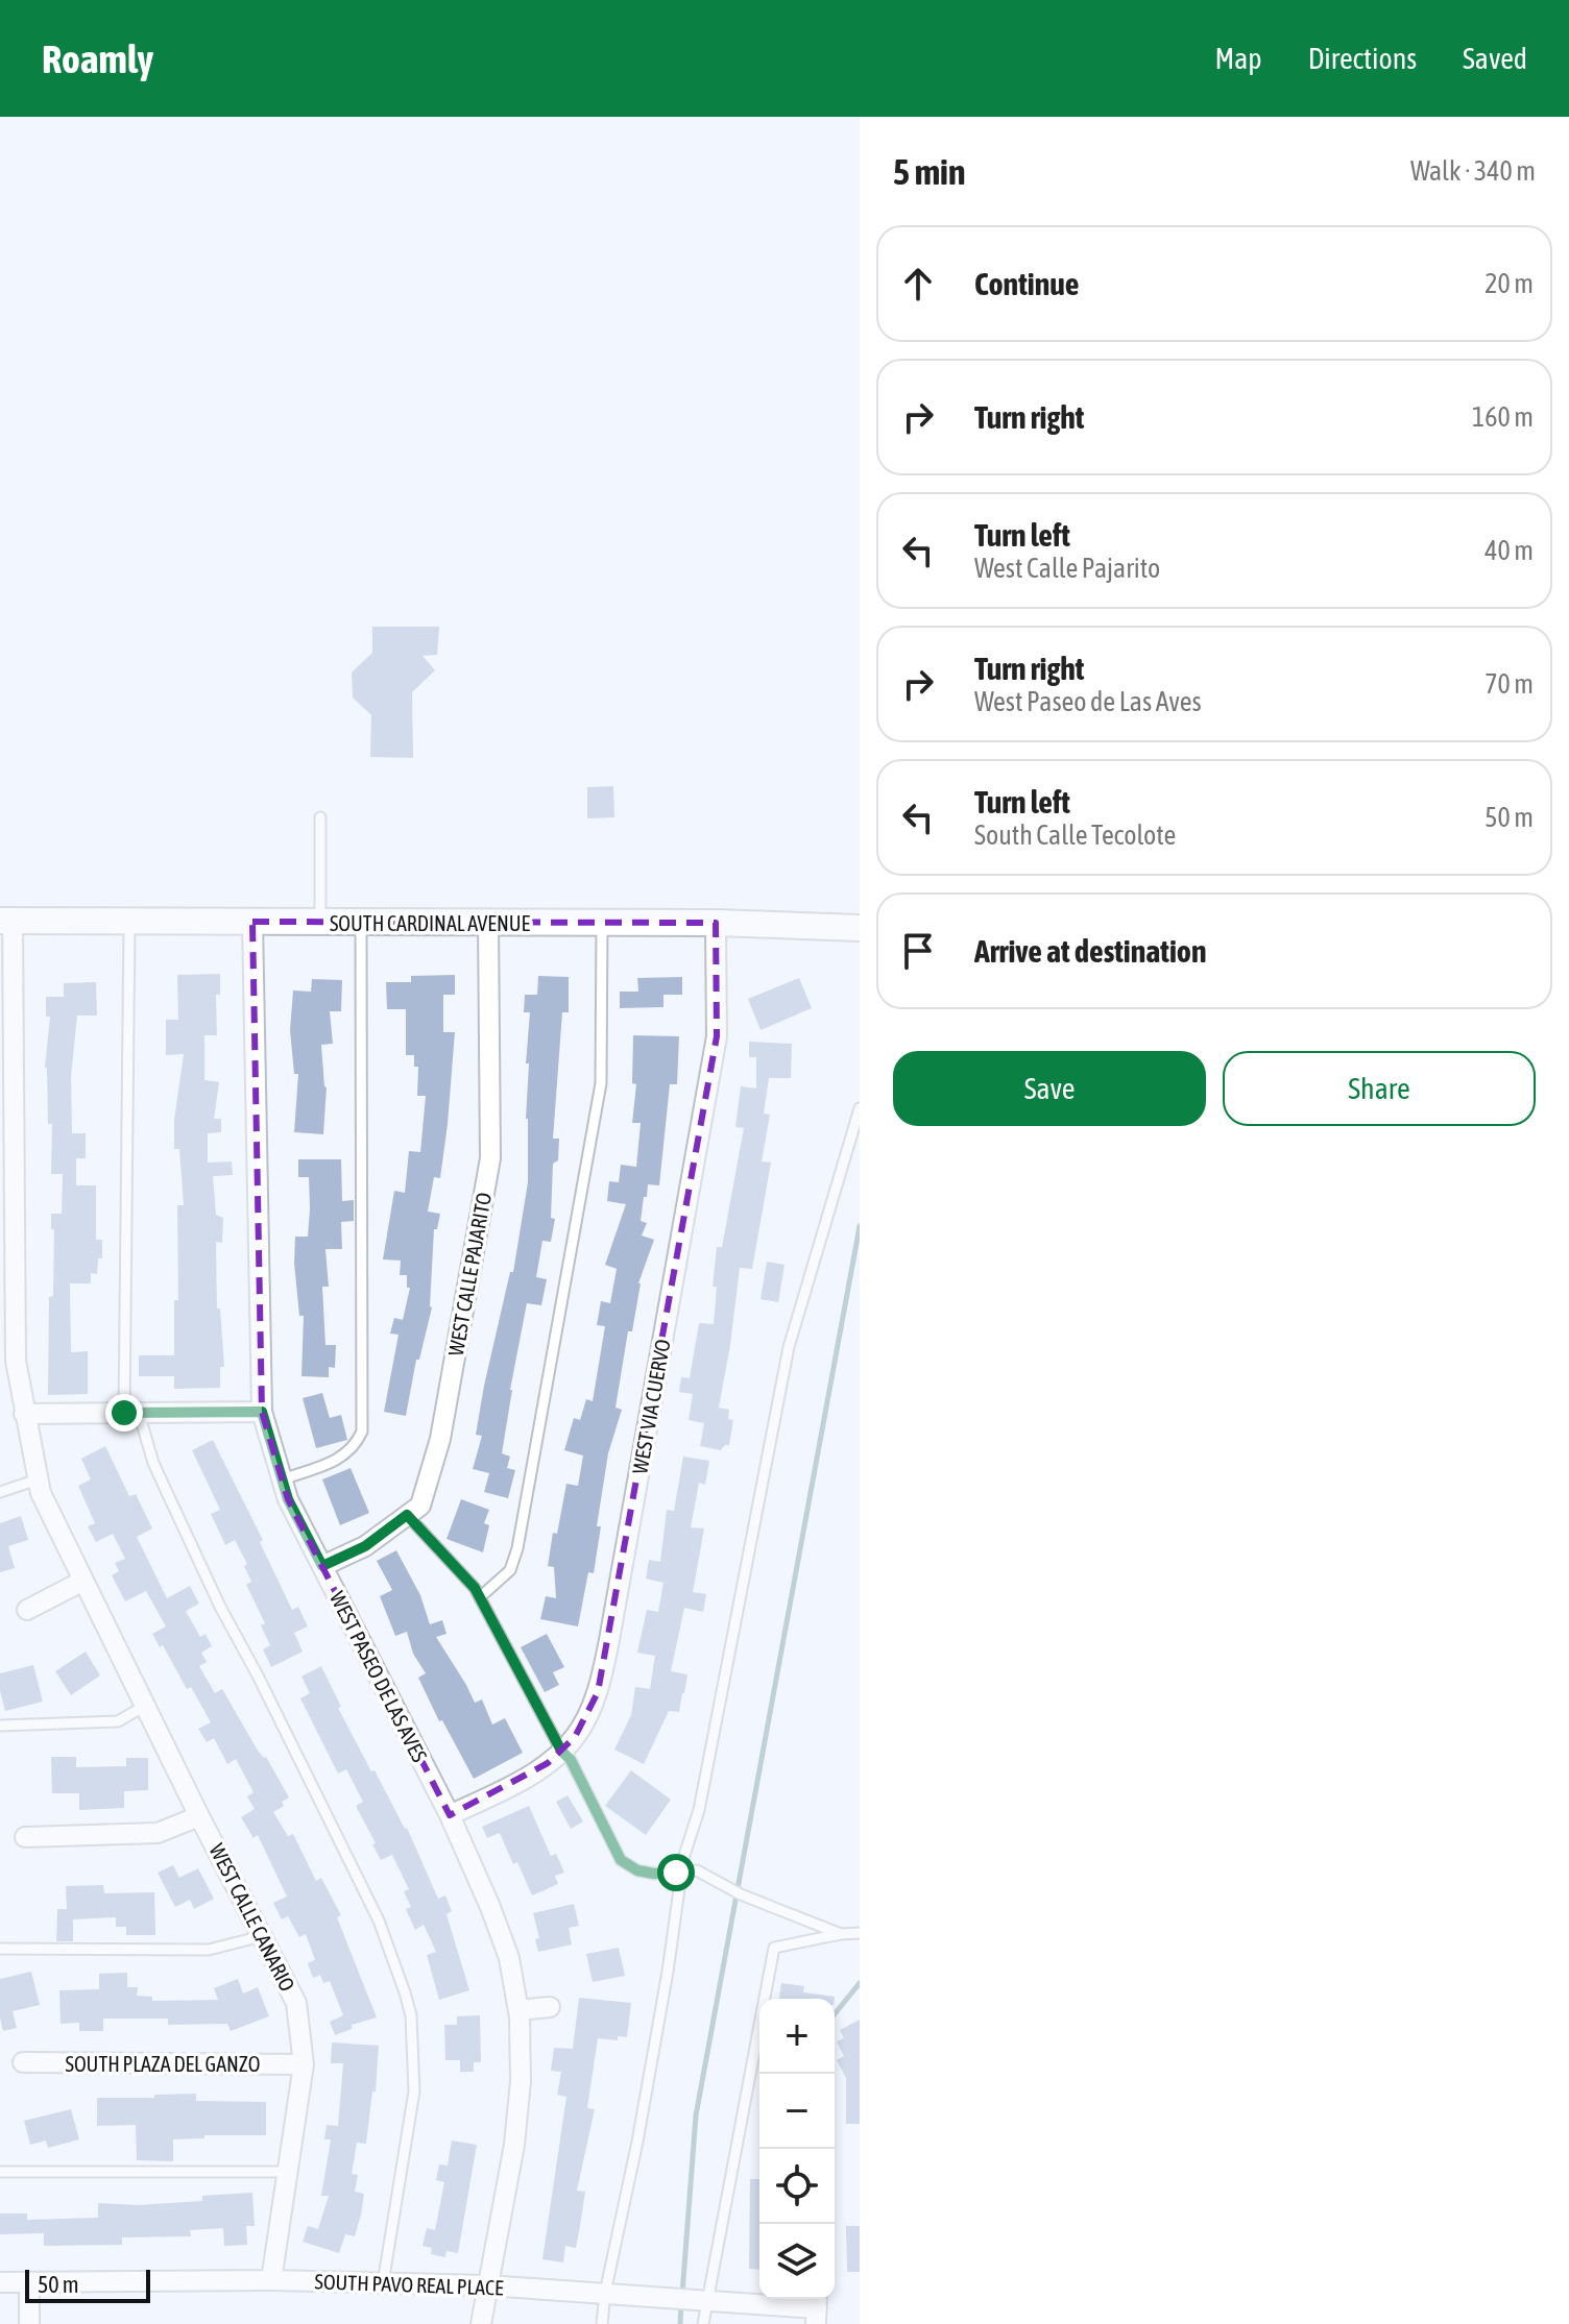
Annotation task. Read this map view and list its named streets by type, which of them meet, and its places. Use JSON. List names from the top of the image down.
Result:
{
  "streets": {
    "main road": ["SOUTH CARDINAL AVENUE"],
    "street": [
      "WEST CALLE PAJARITO",
      "WEST VIA CUERVO",
      "WEST PASEO DE LAS AVES",
      "WEST CALLE CANARIO",
      "SOUTH PLAZA DEL GANZO",
      "SOUTH PAVO REAL PLACE"
    ]
  },
  "crossings": [
    ["SOUTH CARDINAL AVENUE", "WEST CALLE PAJARITO"],
    ["SOUTH CARDINAL AVENUE", "WEST VIA CUERVO"],
    ["SOUTH CARDINAL AVENUE", "WEST PASEO DE LAS AVES"],
    ["SOUTH CARDINAL AVENUE", "WEST CALLE CANARIO"],
    ["WEST CALLE PAJARITO", "WEST PASEO DE LAS AVES"],
    ["WEST VIA CUERVO", "WEST PASEO DE LAS AVES"],
    ["WEST PASEO DE LAS AVES", "SOUTH PAVO REAL PLACE"],
    ["WEST CALLE CANARIO", "SOUTH PLAZA DEL GANZO"],
    ["WEST CALLE CANARIO", "SOUTH PAVO REAL PLACE"]
  ],
  "scale_bar": "50 m",
  "page": {
    "header": "Roamly",
    "nav": ["Map", "Directions", "Saved"],
    "heading": ["5 min", "Walk · 340 m"],
    "list": [
      ["Continue", "20 m"],
      ["Turn right", "160 m"],
      ["Turn left", "West Calle Pajarito", "40 m"],
      ["Turn right", "West Paseo de Las Aves", "70 m"],
      ["Turn left", "South Calle Tecolote", "50 m"],
      "Arrive at destination"
    ],
    "buttons": ["Save", "Share"],
    "map_buttons": ["+", "−"],
    "scale": "50 m"
  }
}
